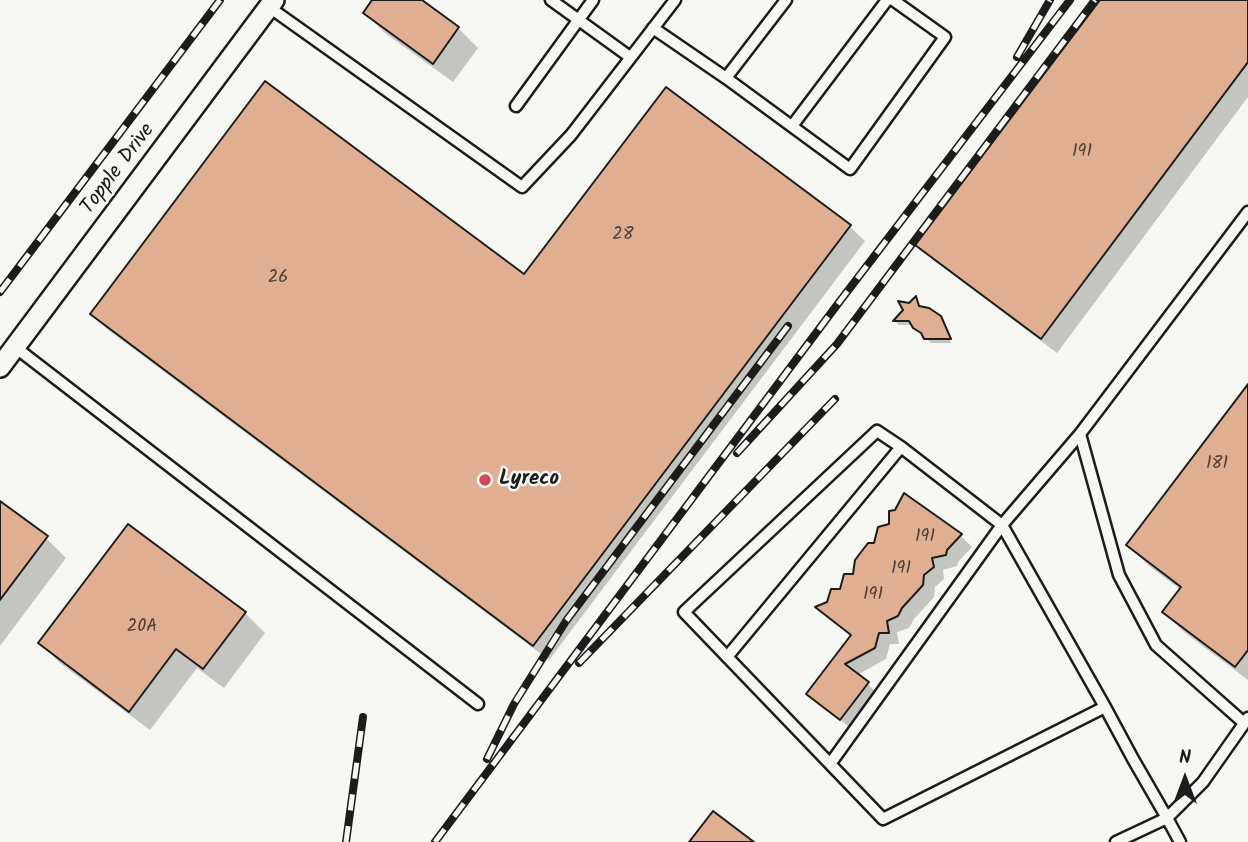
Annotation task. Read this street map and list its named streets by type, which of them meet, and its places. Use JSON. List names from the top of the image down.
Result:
{
  "streets": {
    "street": ["Topple Drive"]
  },
  "places": ["Lyreco"],
  "house_numbers": [
    "191",
    "28",
    "26",
    "181",
    "191",
    "191",
    "191",
    "20A"
  ],
  "north": "top"
}
